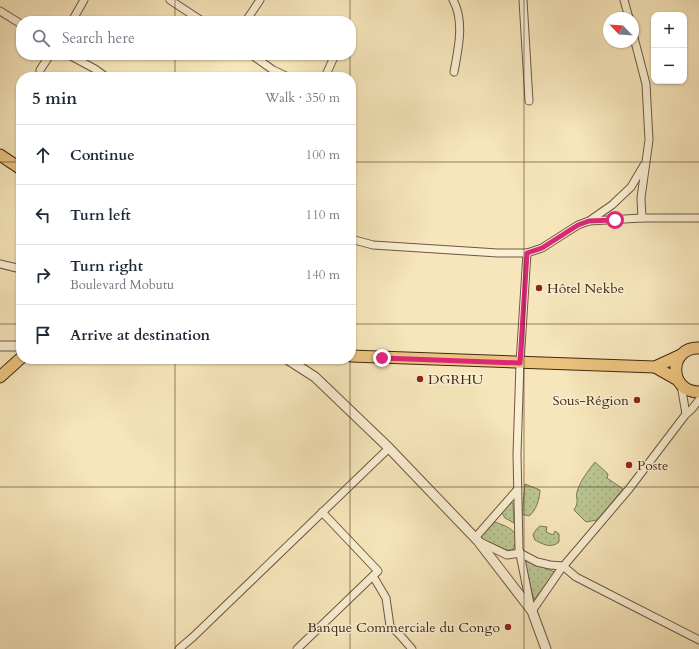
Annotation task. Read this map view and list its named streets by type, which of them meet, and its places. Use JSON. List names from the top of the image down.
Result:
{
  "places": [
    "Hôtel Nekbe",
    "DGRHU",
    "Sous-Région",
    "Poste",
    "Banque Commerciale du Congo"
  ],
  "north": "top left",
  "page": {
    "map_buttons": ["+", "−"],
    "search": "Search here",
    "heading": ["5 min", "Walk · 350 m"],
    "list": [
      ["Continue", "100 m"],
      ["Turn left", "110 m"],
      ["Turn right", "Boulevard Mobutu", "140 m"],
      "Arrive at destination"
    ]
  }
}
